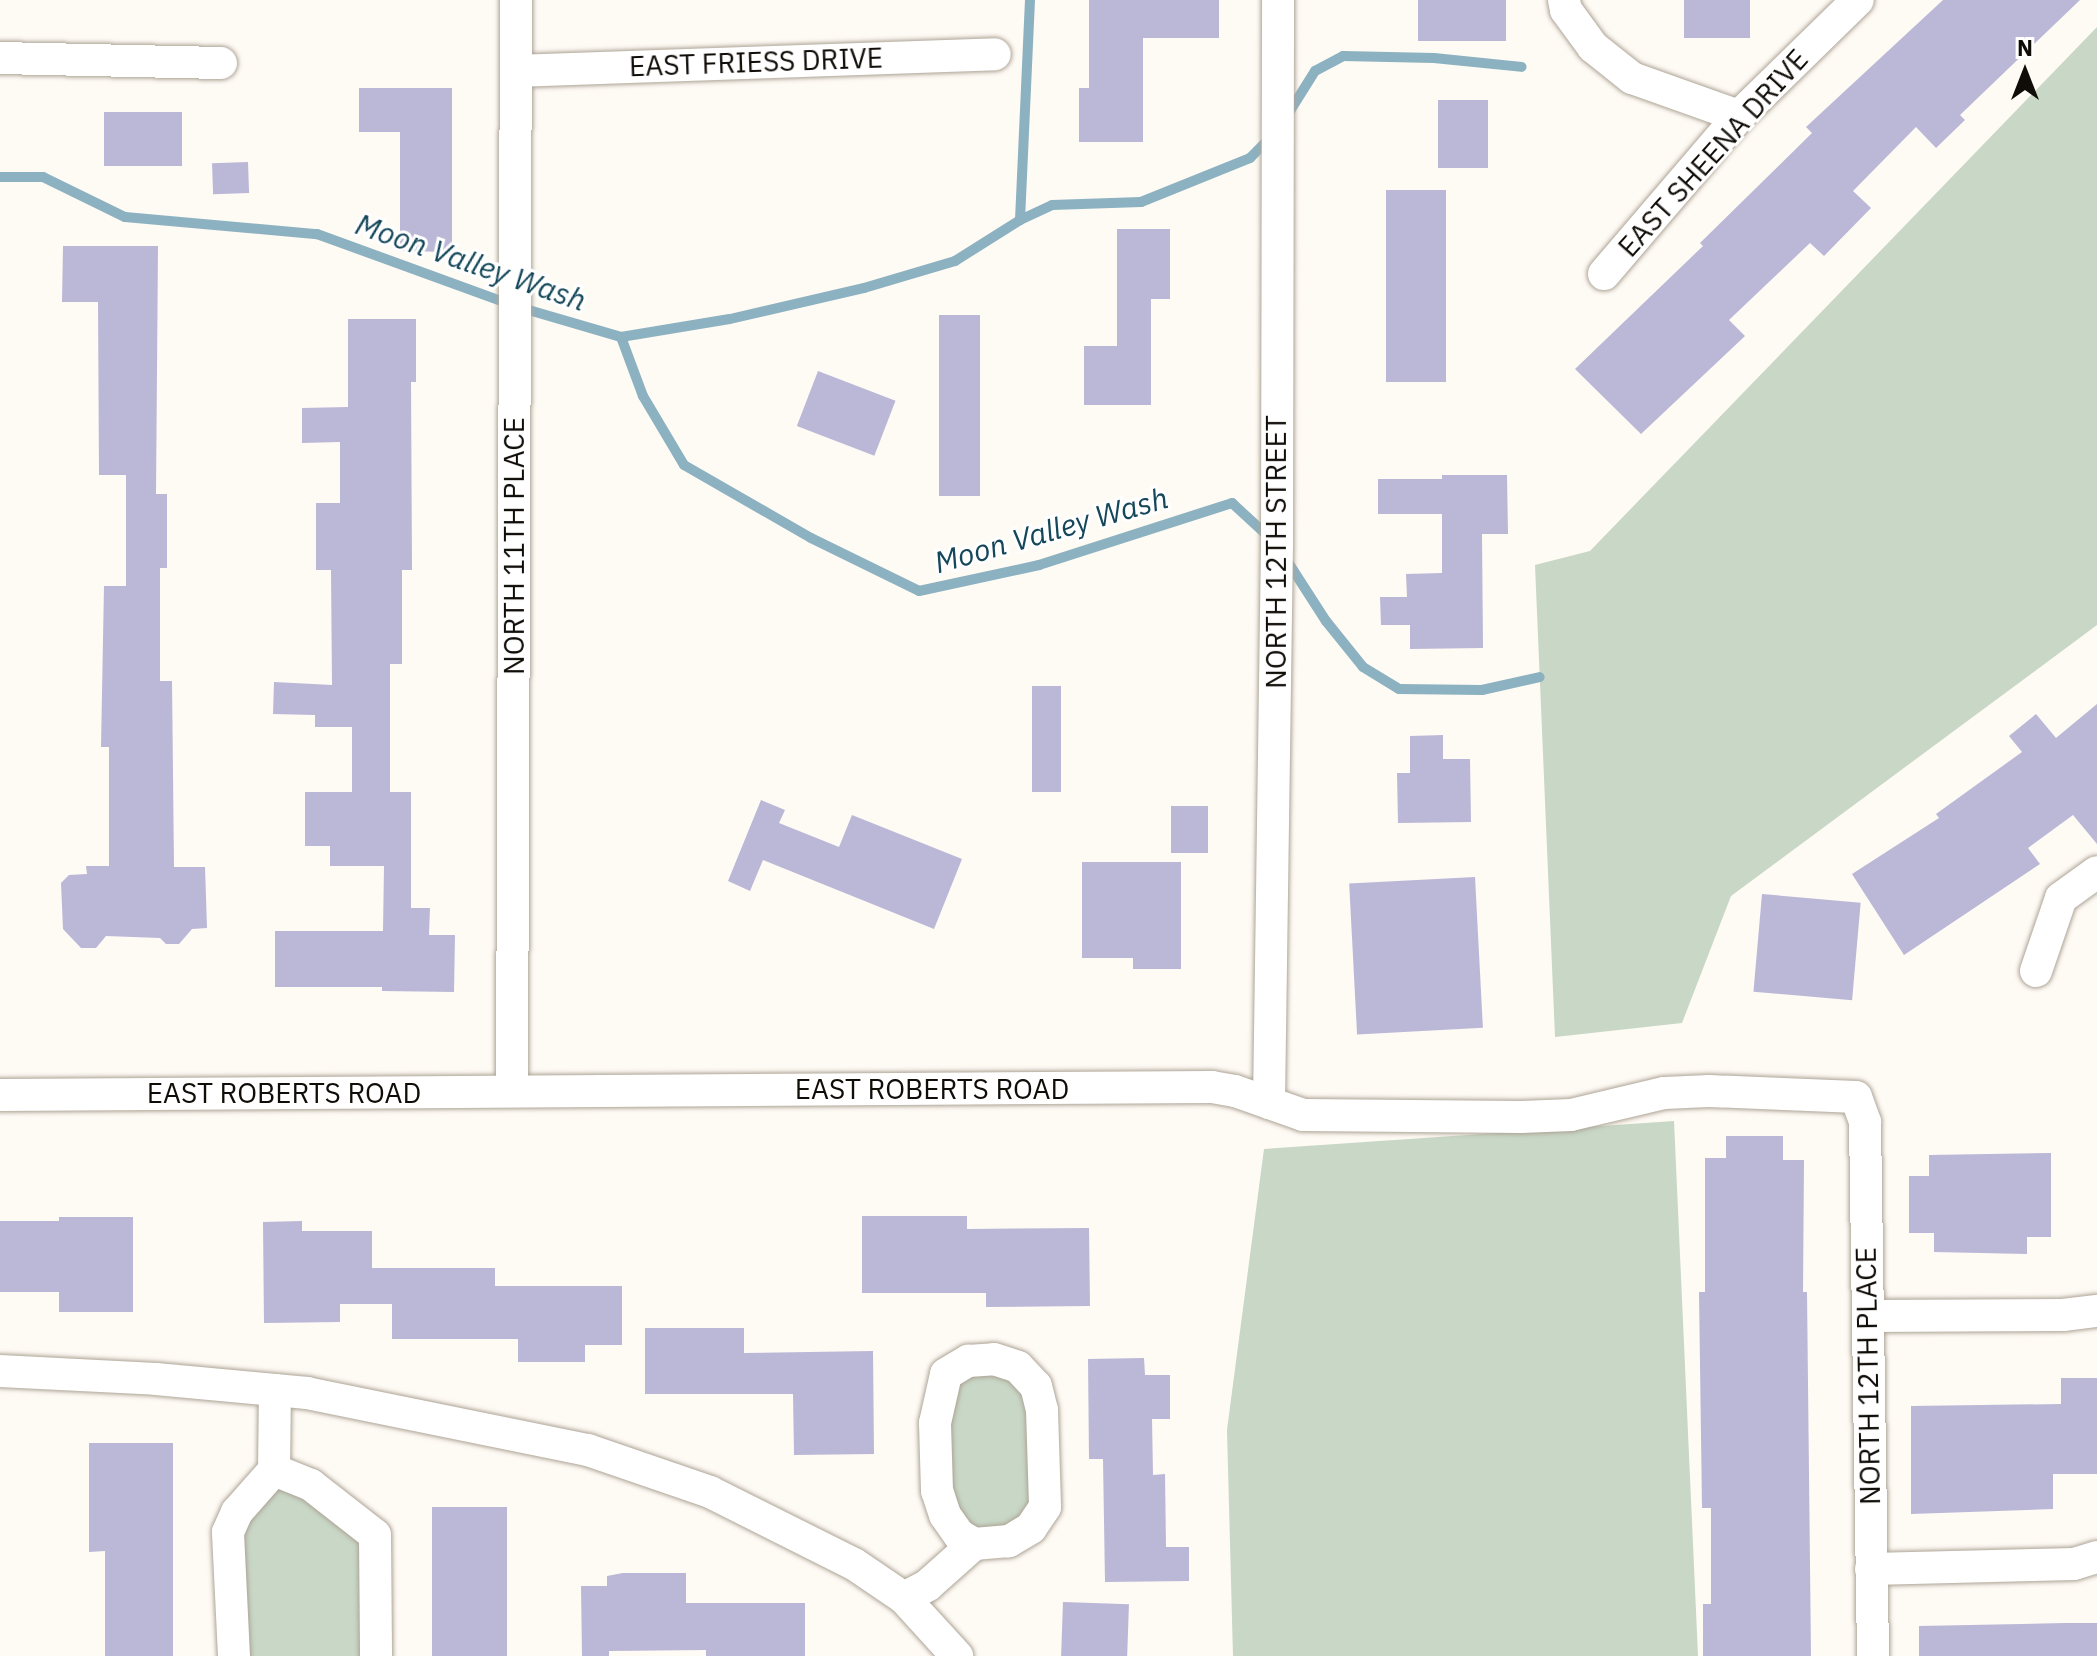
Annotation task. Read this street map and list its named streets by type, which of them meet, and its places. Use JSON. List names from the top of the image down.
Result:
{
  "streets": {
    "street": [
      "EAST FRIESS DRIVE",
      "EAST SHEENA DRIVE",
      "NORTH 11TH PLACE",
      "NORTH 12TH STREET",
      "EAST ROBERTS ROAD",
      "NORTH 12TH PLACE"
    ]
  },
  "crossings": [
    ["EAST FRIESS DRIVE", "NORTH 11TH PLACE"],
    ["NORTH 11TH PLACE", "EAST ROBERTS ROAD"],
    ["NORTH 12TH STREET", "EAST ROBERTS ROAD"],
    ["EAST ROBERTS ROAD", "NORTH 12TH PLACE"]
  ],
  "water": ["Moon Valley Wash"],
  "north": "top"
}
